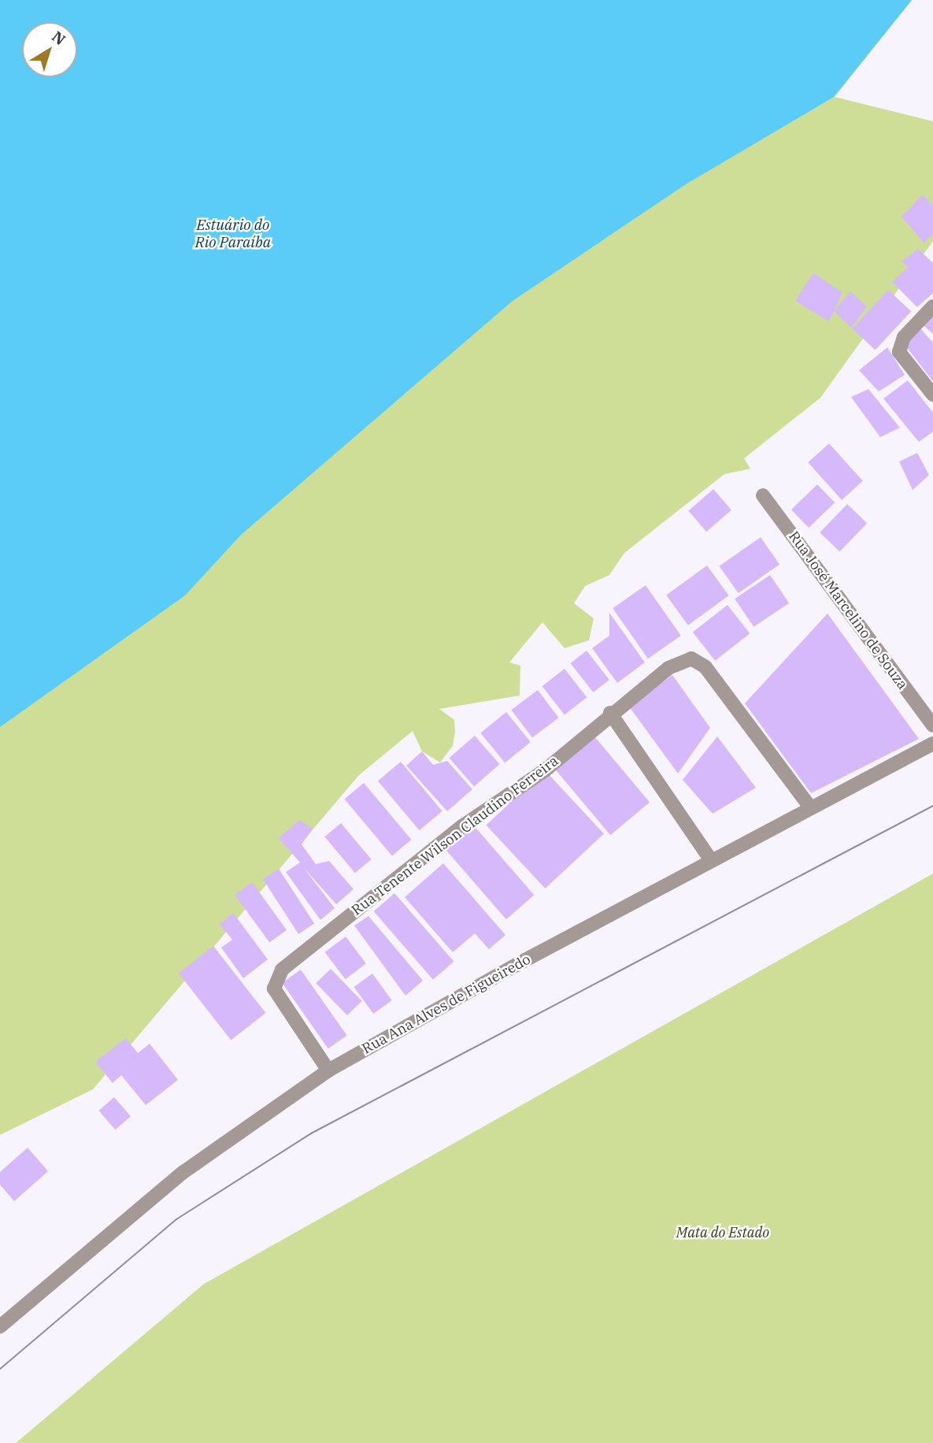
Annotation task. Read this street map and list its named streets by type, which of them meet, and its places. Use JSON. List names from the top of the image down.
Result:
{
  "streets": {
    "street": ["Rua José Marcelino de Souza", "Rua Tenente Wilson Claudino Ferreira", "Rua Ana Alves de Figueiredo"]
  },
  "crossings": [
    ["Rua Tenente Wilson Claudino Ferreira", "Rua Ana Alves de Figueiredo"]
  ],
  "water": ["Estuário do Rio Paraíba"],
  "parks": ["Mata do Estado"],
  "north": "top right"
}
